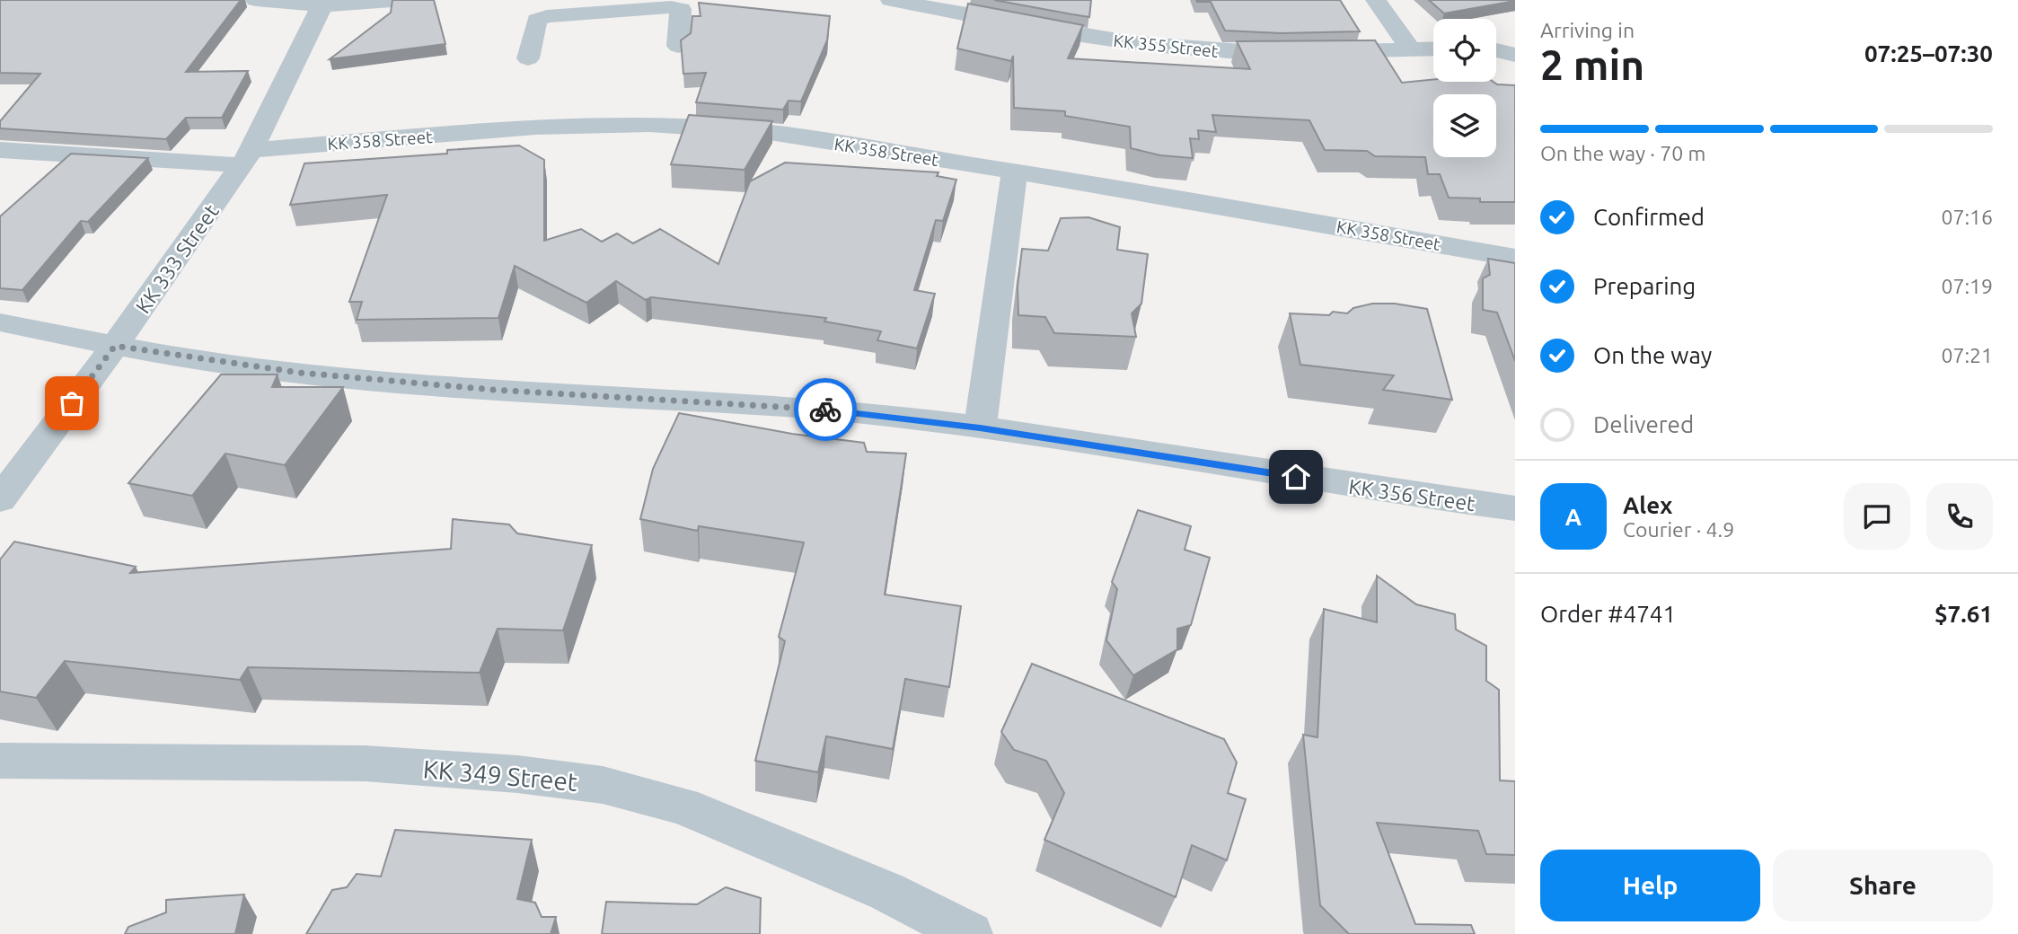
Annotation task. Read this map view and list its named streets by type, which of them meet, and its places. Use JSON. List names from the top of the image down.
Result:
{
  "streets": {
    "street": [
      "KK 355 Street",
      "KK 358 Street",
      "KK 333 Street",
      "KK 356 Street",
      "KK 349 Street"
    ]
  },
  "crossings": [
    ["KK 358 Street", "KK 333 Street"],
    ["KK 333 Street", "KK 356 Street"]
  ],
  "page": {
    "heading": ["2 min", "Arriving in", "07:25–07:30"],
    "panel": [
      "Alex",
      "Courier · 4.9",
      "Order #4741",
      "$7.61"
    ],
    "bar": "On the way · 70 m",
    "list": [
      ["Confirmed", "07:16"],
      ["Preparing", "07:19"],
      ["On the way", "07:21"],
      "Delivered"
    ],
    "round": "A",
    "buttons": ["Help", "Share"]
  }
}
